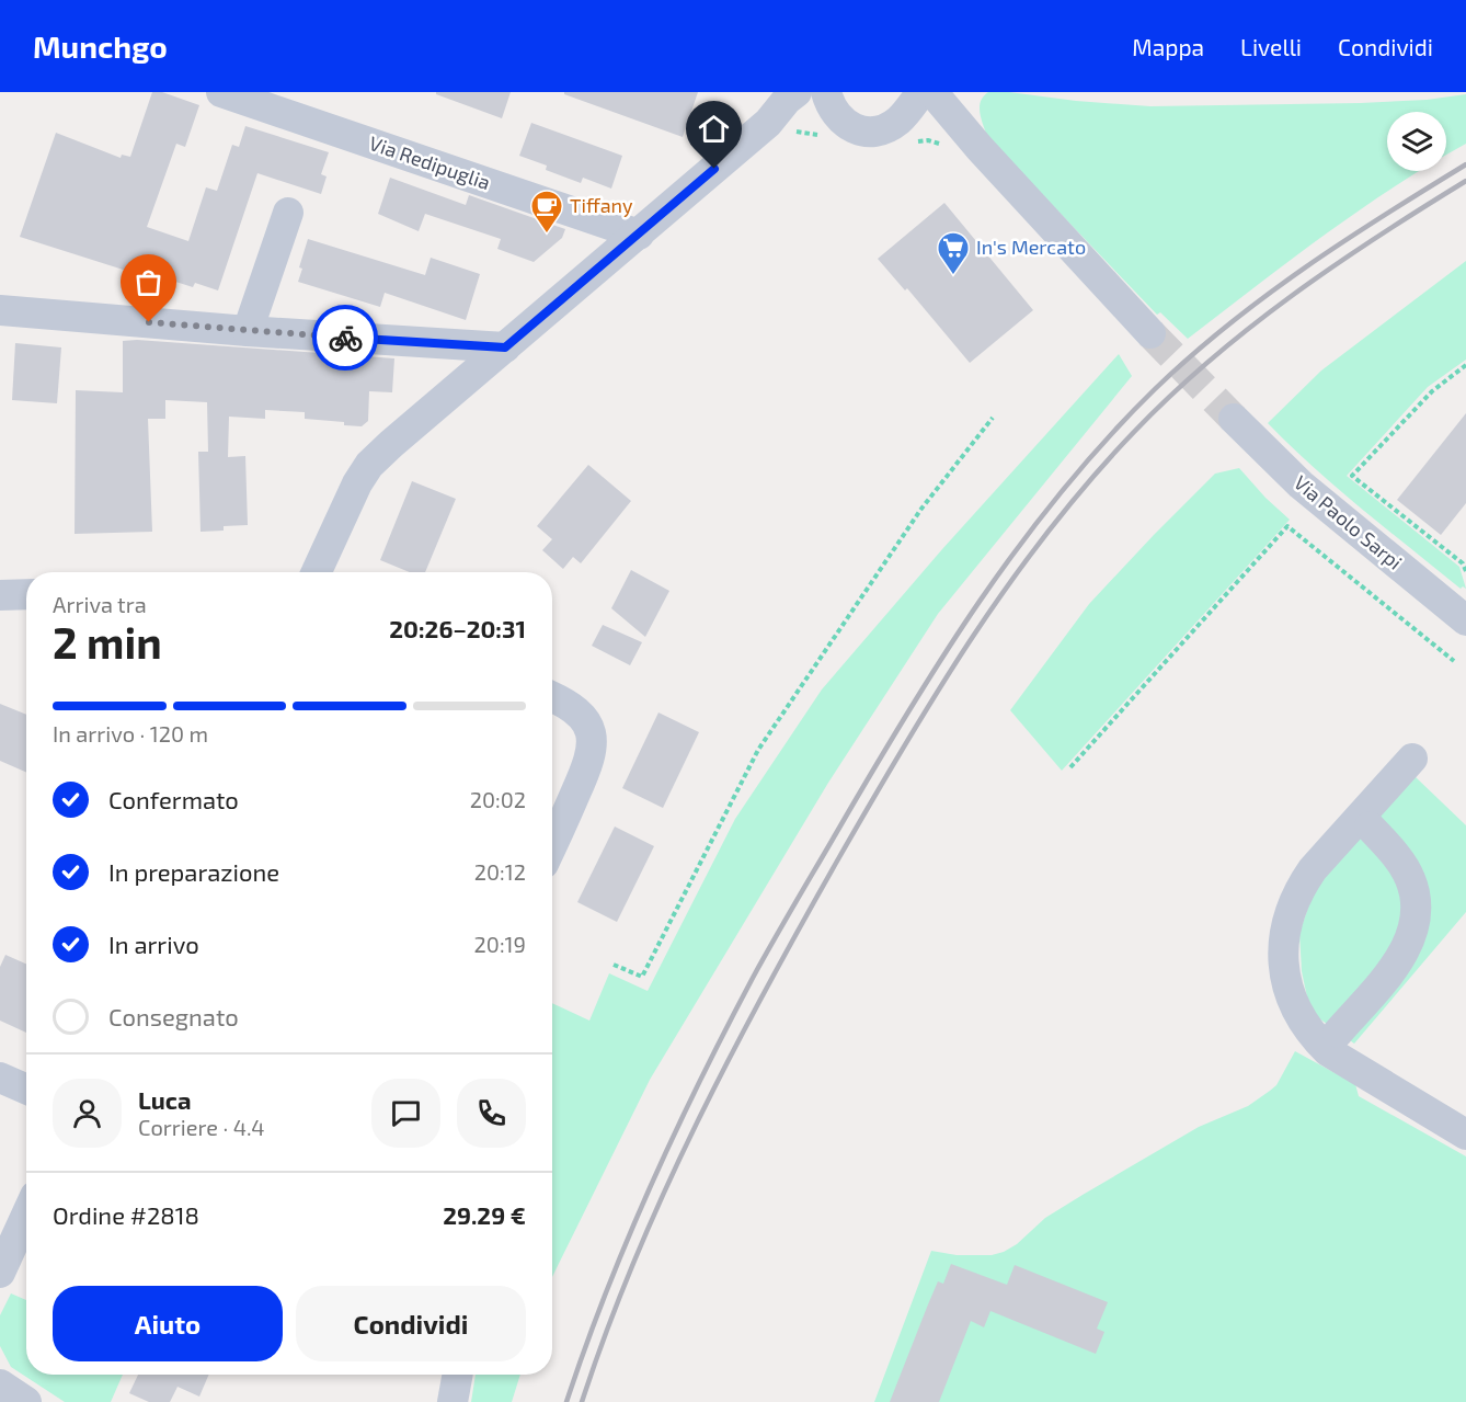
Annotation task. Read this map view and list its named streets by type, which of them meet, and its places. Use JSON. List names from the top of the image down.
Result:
{
  "streets": {
    "street": ["Via Redipuglia", "Via Paolo Sarpi"]
  },
  "places": {
    "cafe": ["Tiffany"],
    "supermarket": ["In's Mercato"]
  },
  "page": {
    "header": "Munchgo",
    "nav": ["Mappa", "Livelli", "Condividi"],
    "heading": ["2 min", "Arriva tra", "20:26–20:31"],
    "panel": [
      "Luca",
      "Corriere · 4.4",
      "Ordine #2818",
      "29.29 €"
    ],
    "bar": "In arrivo · 120 m",
    "list": [
      ["Confermato", "20:02"],
      ["In preparazione", "20:12"],
      ["In arrivo", "20:19"],
      "Consegnato"
    ],
    "buttons": ["Aiuto", "Condividi"]
  }
}
